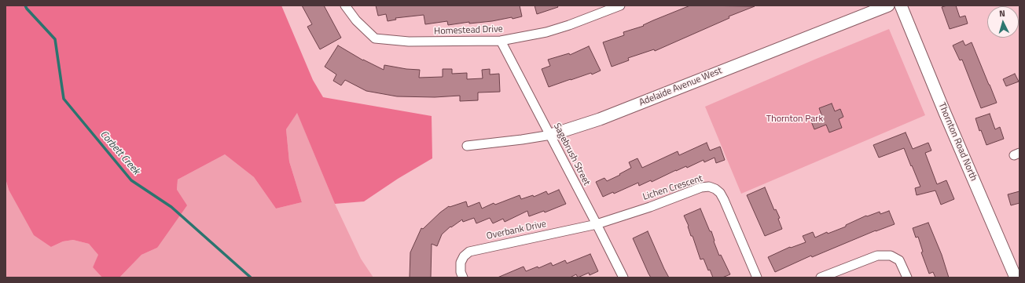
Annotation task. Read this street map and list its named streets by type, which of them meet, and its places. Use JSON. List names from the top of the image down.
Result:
{
  "streets": {
    "street": [
      "Homestead Drive",
      "Adelaide Avenue West",
      "Thornton Road North",
      "Sagebrush Street",
      "Lichen Crescent",
      "Overbank Drive"
    ]
  },
  "crossings": [
    ["Homestead Drive", "Sagebrush Street"],
    ["Adelaide Avenue West", "Sagebrush Street"],
    ["Sagebrush Street", "Lichen Crescent"],
    ["Sagebrush Street", "Overbank Drive"],
    ["Lichen Crescent", "Overbank Drive"]
  ],
  "water": ["Corbett Creek"],
  "parks": ["Thornton Park"],
  "north": "top"
}
